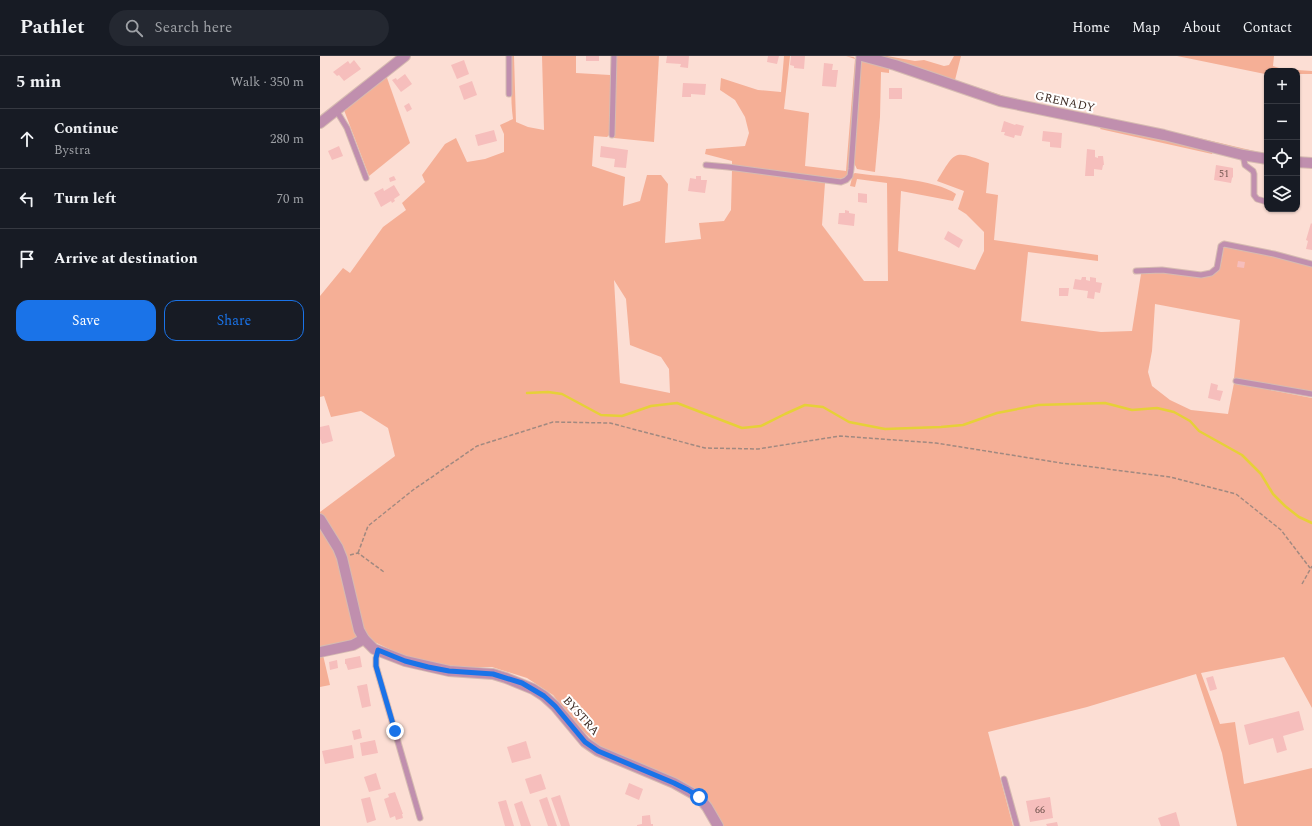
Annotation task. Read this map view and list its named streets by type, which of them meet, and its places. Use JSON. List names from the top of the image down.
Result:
{
  "streets": {
    "street": ["GRENADY", "BYSTRA"]
  },
  "house_numbers": ["51", "66"],
  "page": {
    "header": "Pathlet",
    "search": "Search here",
    "nav": [
      "Home",
      "Map",
      "About",
      "Contact"
    ],
    "heading": ["5 min", "Walk · 350 m"],
    "map_buttons": ["+", "−"],
    "list": [
      ["Continue", "Bystra", "280 m"],
      ["Turn left", "70 m"],
      "Arrive at destination"
    ],
    "buttons": ["Save", "Share"]
  }
}
